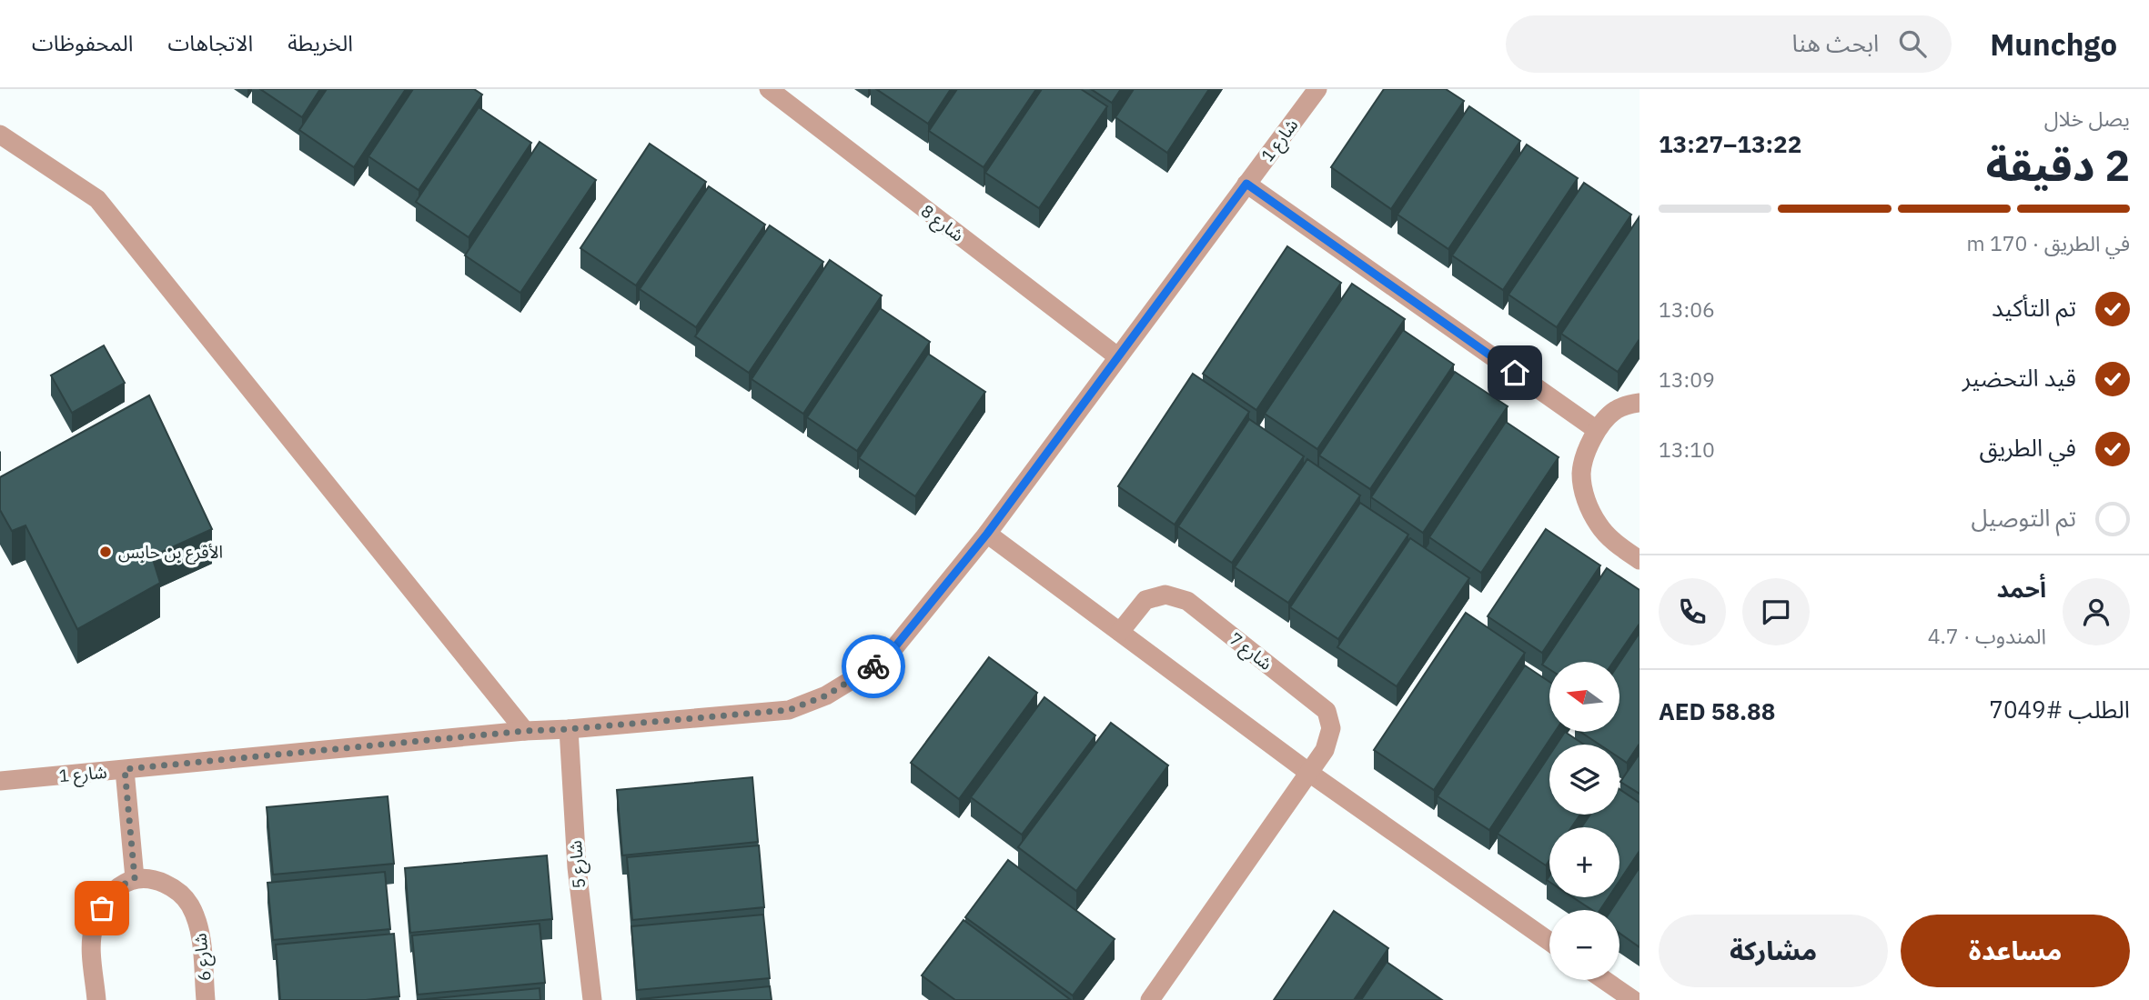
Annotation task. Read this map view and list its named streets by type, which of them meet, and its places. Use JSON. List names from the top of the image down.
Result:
{
  "streets": {
    "street": [
      "شارع 1",
      "شارع 8",
      "شارع 7",
      "شارع 5",
      "شارع 6"
    ]
  },
  "crossings": [
    ["شارع 1", "شارع 8"],
    ["شارع 1", "شارع 5"]
  ],
  "places": ["الأقرع بن حابس"],
  "north": "left",
  "page": {
    "header": "Munchgo",
    "search": "ابحث هنا",
    "nav": ["الخريطة", "الاتجاهات", "المحفوظات"],
    "heading": ["2 دقيقة", "يصل خلال", "13:22–13:27"],
    "panel": [
      "أحمد",
      "المندوب · 4.7",
      "الطلب #7049",
      "AED 58.88"
    ],
    "bar": "في الطريق · 170 m",
    "list": [
      ["تم التأكيد", "13:06"],
      ["قيد التحضير", "13:09"],
      ["في الطريق", "13:10"],
      "تم التوصيل"
    ],
    "map_buttons": ["+", "−"],
    "buttons": ["مساعدة", "مشاركة"]
  }
}
